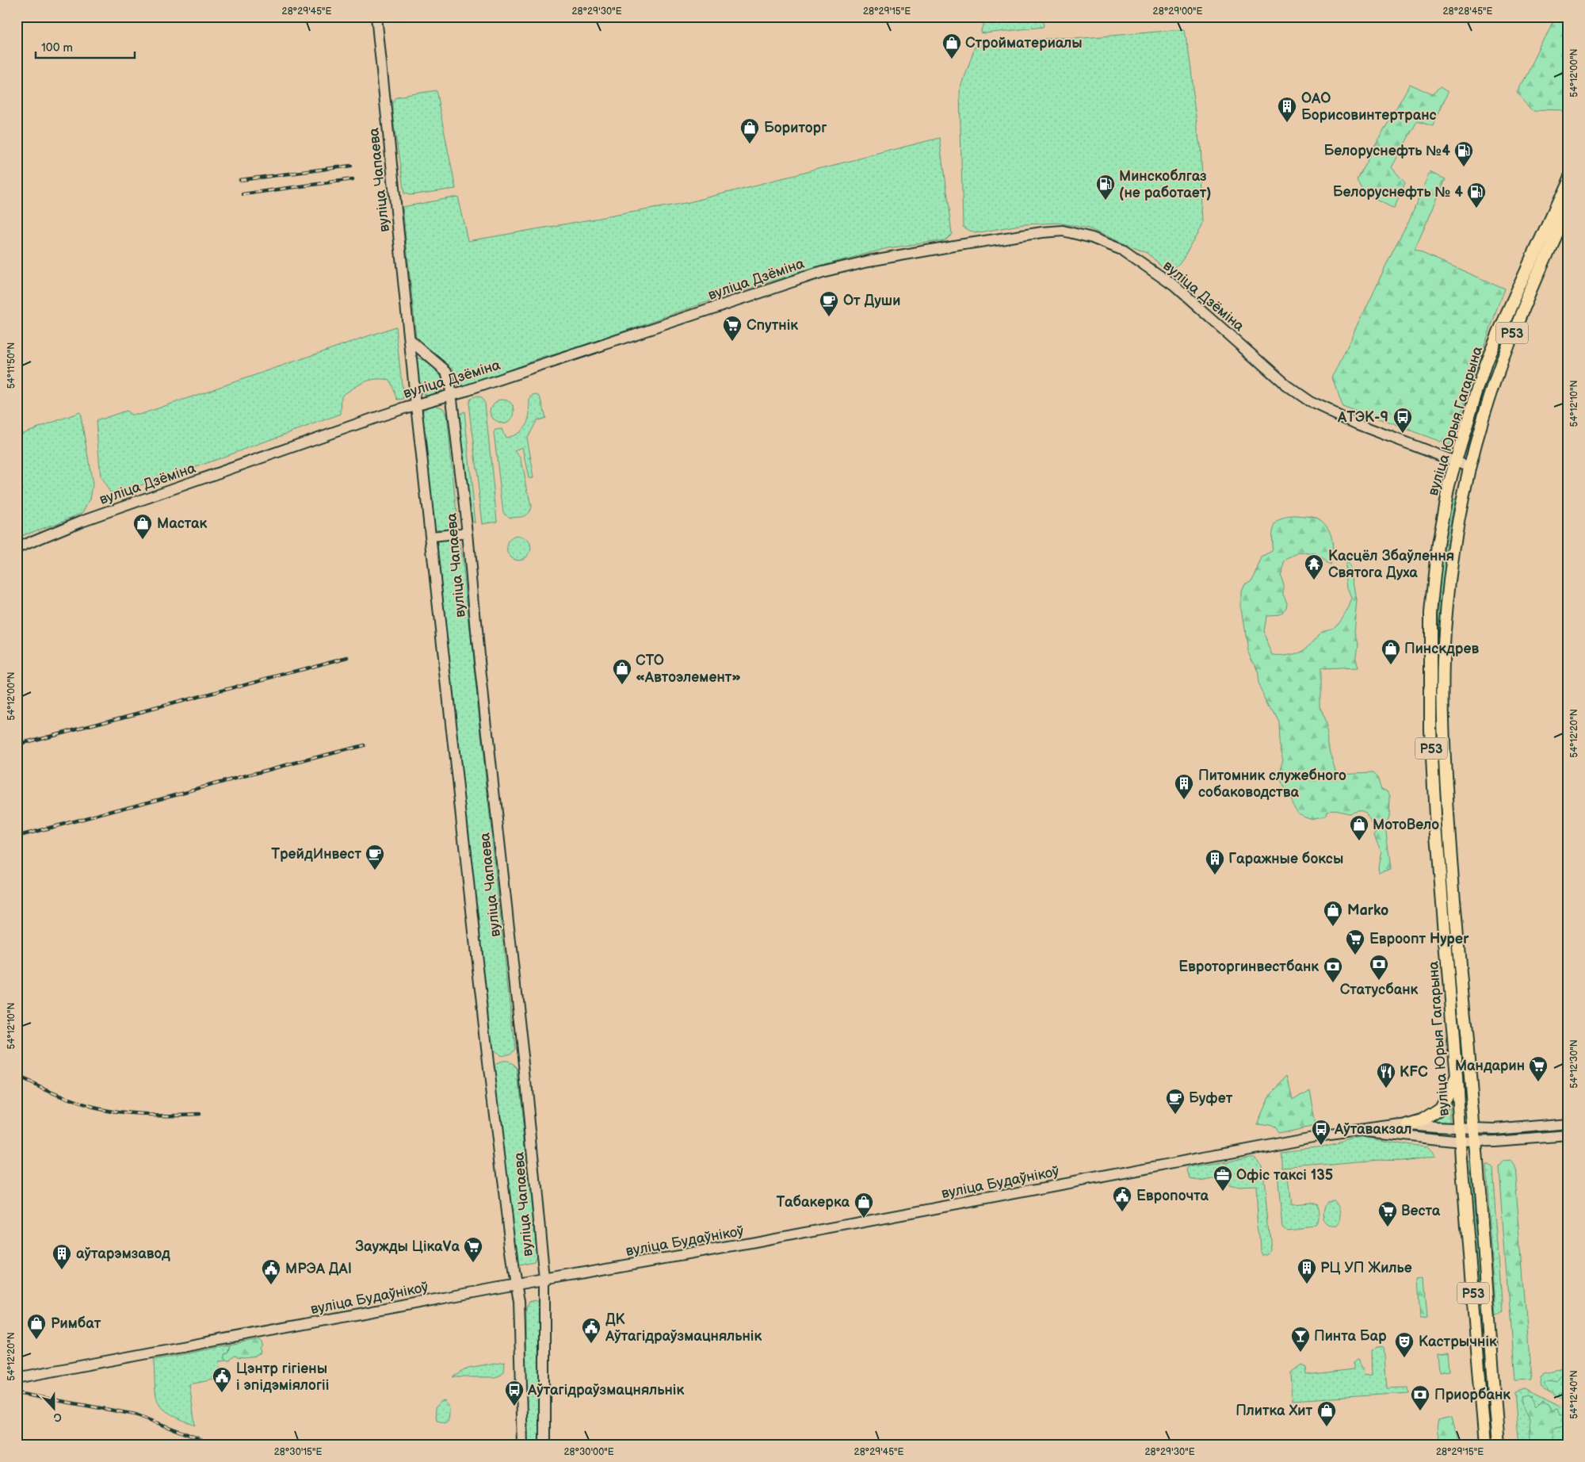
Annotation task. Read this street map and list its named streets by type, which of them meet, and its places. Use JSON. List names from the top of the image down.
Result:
{
  "streets": {
    "main road": [
      "вуліца Чапаева",
      "вуліца Дзёміна",
      "Р53",
      "вуліца Юрыя Гагарына",
      "вуліца Будаўнікоў"
    ]
  },
  "crossings": [
    ["вуліца Чапаева", "вуліца Дзёміна"],
    ["вуліца Чапаева", "вуліца Будаўнікоў"],
    ["вуліца Дзёміна", "вуліца Юрыя Гагарына"],
    ["вуліца Юрыя Гагарына", "вуліца Будаўнікоў"]
  ],
  "places": {
    "shop": [
      "Стройматериалы",
      "Бориторг",
      "Мастак",
      "Пинскдрев",
      "СТО «Автоэлемент»",
      "МотоВело",
      "Marko",
      "Табакерка",
      "Римбат",
      "Плитка Хит"
    ],
    "building": [
      "ОАО Борисовинтертранс",
      "Питомник служебного собаководства",
      "Гаражные боксы",
      "аўтарэмзавод",
      "РЦ УП Жилье"
    ],
    "fuel station": ["Белоруснефть №4", "Минскоблгаз (не работает)", "Белоруснефть № 4"],
    "cafe": ["От Души", "ТрейдИнвест", "Буфет"],
    "supermarket": [
      "Спутнік",
      "Евроопт Hyper",
      "Мандарин",
      "Веста",
      "Заужды ЦікаVа"
    ],
    "bus stop": ["АТЭК-9", "Аўтавакзал", "Аўтагідраўзмацняльнік"],
    "temple": ["Касцёл Збаўлення Святога Духа"],
    "bank": ["Статусбанк", "Евроторгинвестбанк", "Приорбанк"],
    "restaurant": ["KFC"],
    "office": ["Офіс таксі 135"],
    "public building": [
      "Европочта",
      "МРЭА ДАІ",
      "ДК Аўтагідраўзмацняльнік",
      "Цэнтр гігіены і эпідэміялогіі"
    ],
    "bar": ["Пинта Бар"],
    "theatre": ["Кастрычнік"]
  },
  "scale_bar": "100 m",
  "north": "bottom",
  "coordinates": [
    "28°29'45\"E",
    "28°29'30\"E",
    "28°29'15\"E",
    "28°29'00\"E",
    "28°28'45\"E",
    "54°12'00\"N",
    "54°11'50\"N",
    "54°12'10\"N",
    "54°12'20\"N",
    "54°12'30\"N",
    "54°12'40\"N",
    "28°30'15\"E",
    "28°30'00\"E"
  ]
}
